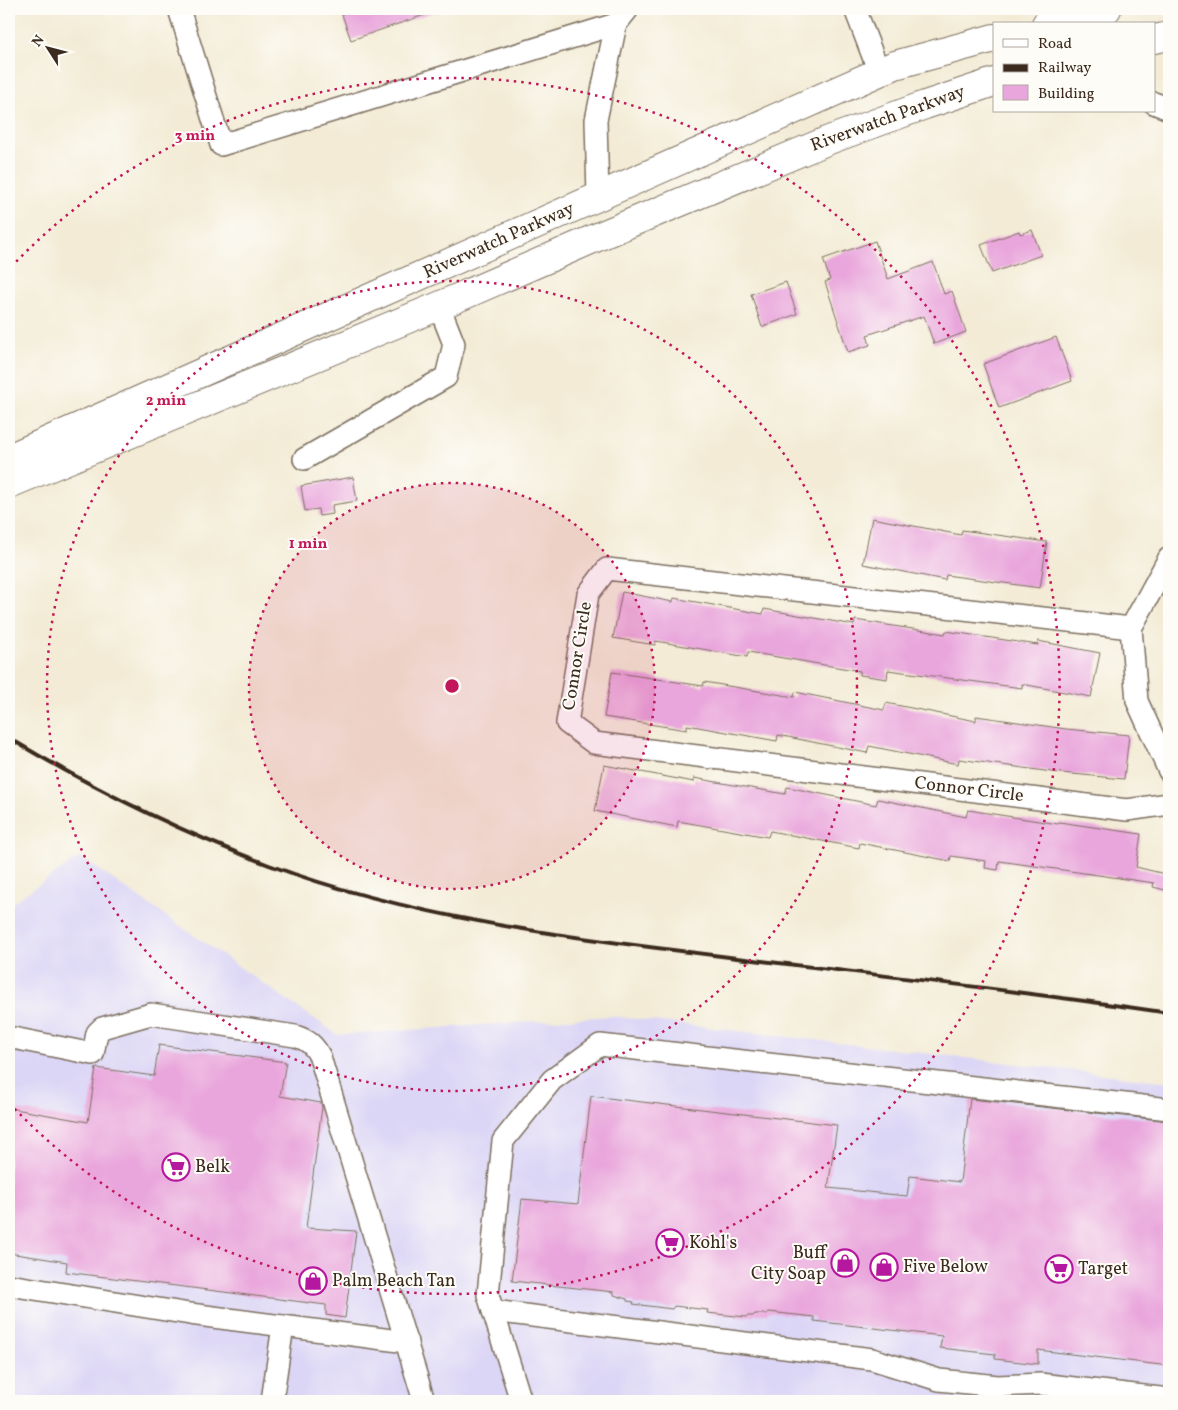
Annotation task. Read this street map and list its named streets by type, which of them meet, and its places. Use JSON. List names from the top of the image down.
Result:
{
  "streets": {
    "main road": ["Riverwatch Parkway"],
    "street": ["Connor Circle"]
  },
  "places": {
    "supermarket": ["Belk", "Kohl's", "Target"],
    "shop": ["Buff City Soap", "Five Below", "Palm Beach Tan"]
  },
  "legend": ["Road", "Railway", "Building"],
  "north": "top left",
  "rings": ["3 min", "2 min", "1 min"]
}
